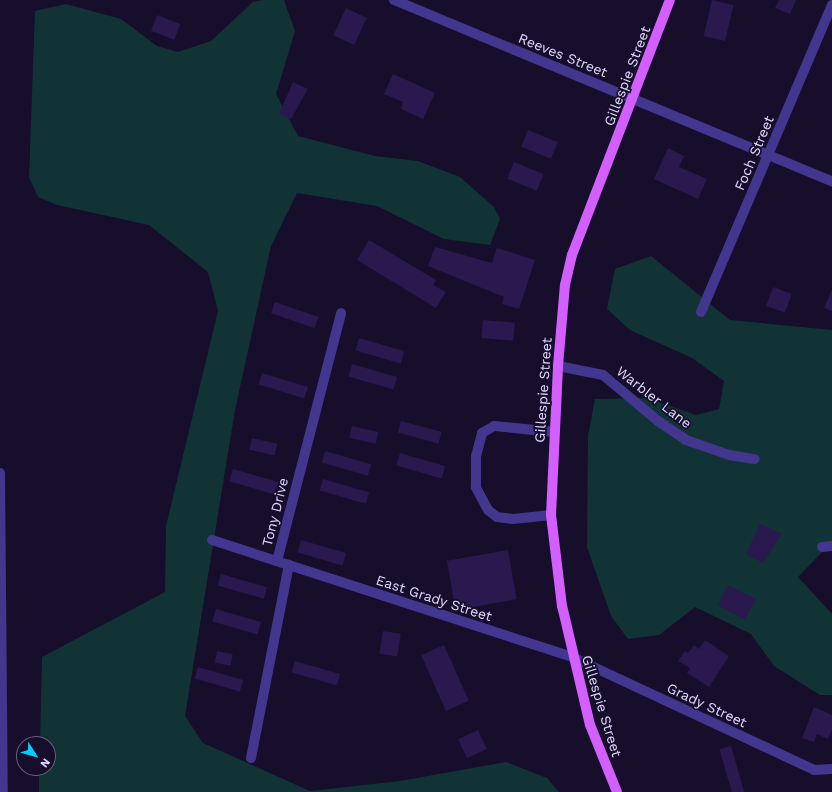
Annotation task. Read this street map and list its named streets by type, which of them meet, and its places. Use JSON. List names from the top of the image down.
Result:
{
  "streets": {
    "main road": ["Gillespie Street"],
    "street": [
      "Reeves Street",
      "Foch Street",
      "Warbler Lane",
      "Tony Drive",
      "East Grady Street",
      "Grady Street"
    ]
  },
  "crossings": [
    ["Reeves Street", "Gillespie Street"],
    ["Reeves Street", "Foch Street"],
    ["Gillespie Street", "Warbler Lane"],
    ["Gillespie Street", "East Grady Street"],
    ["Gillespie Street", "Grady Street"],
    ["Tony Drive", "East Grady Street"],
    ["East Grady Street", "Grady Street"]
  ],
  "north": "bottom right"
}
